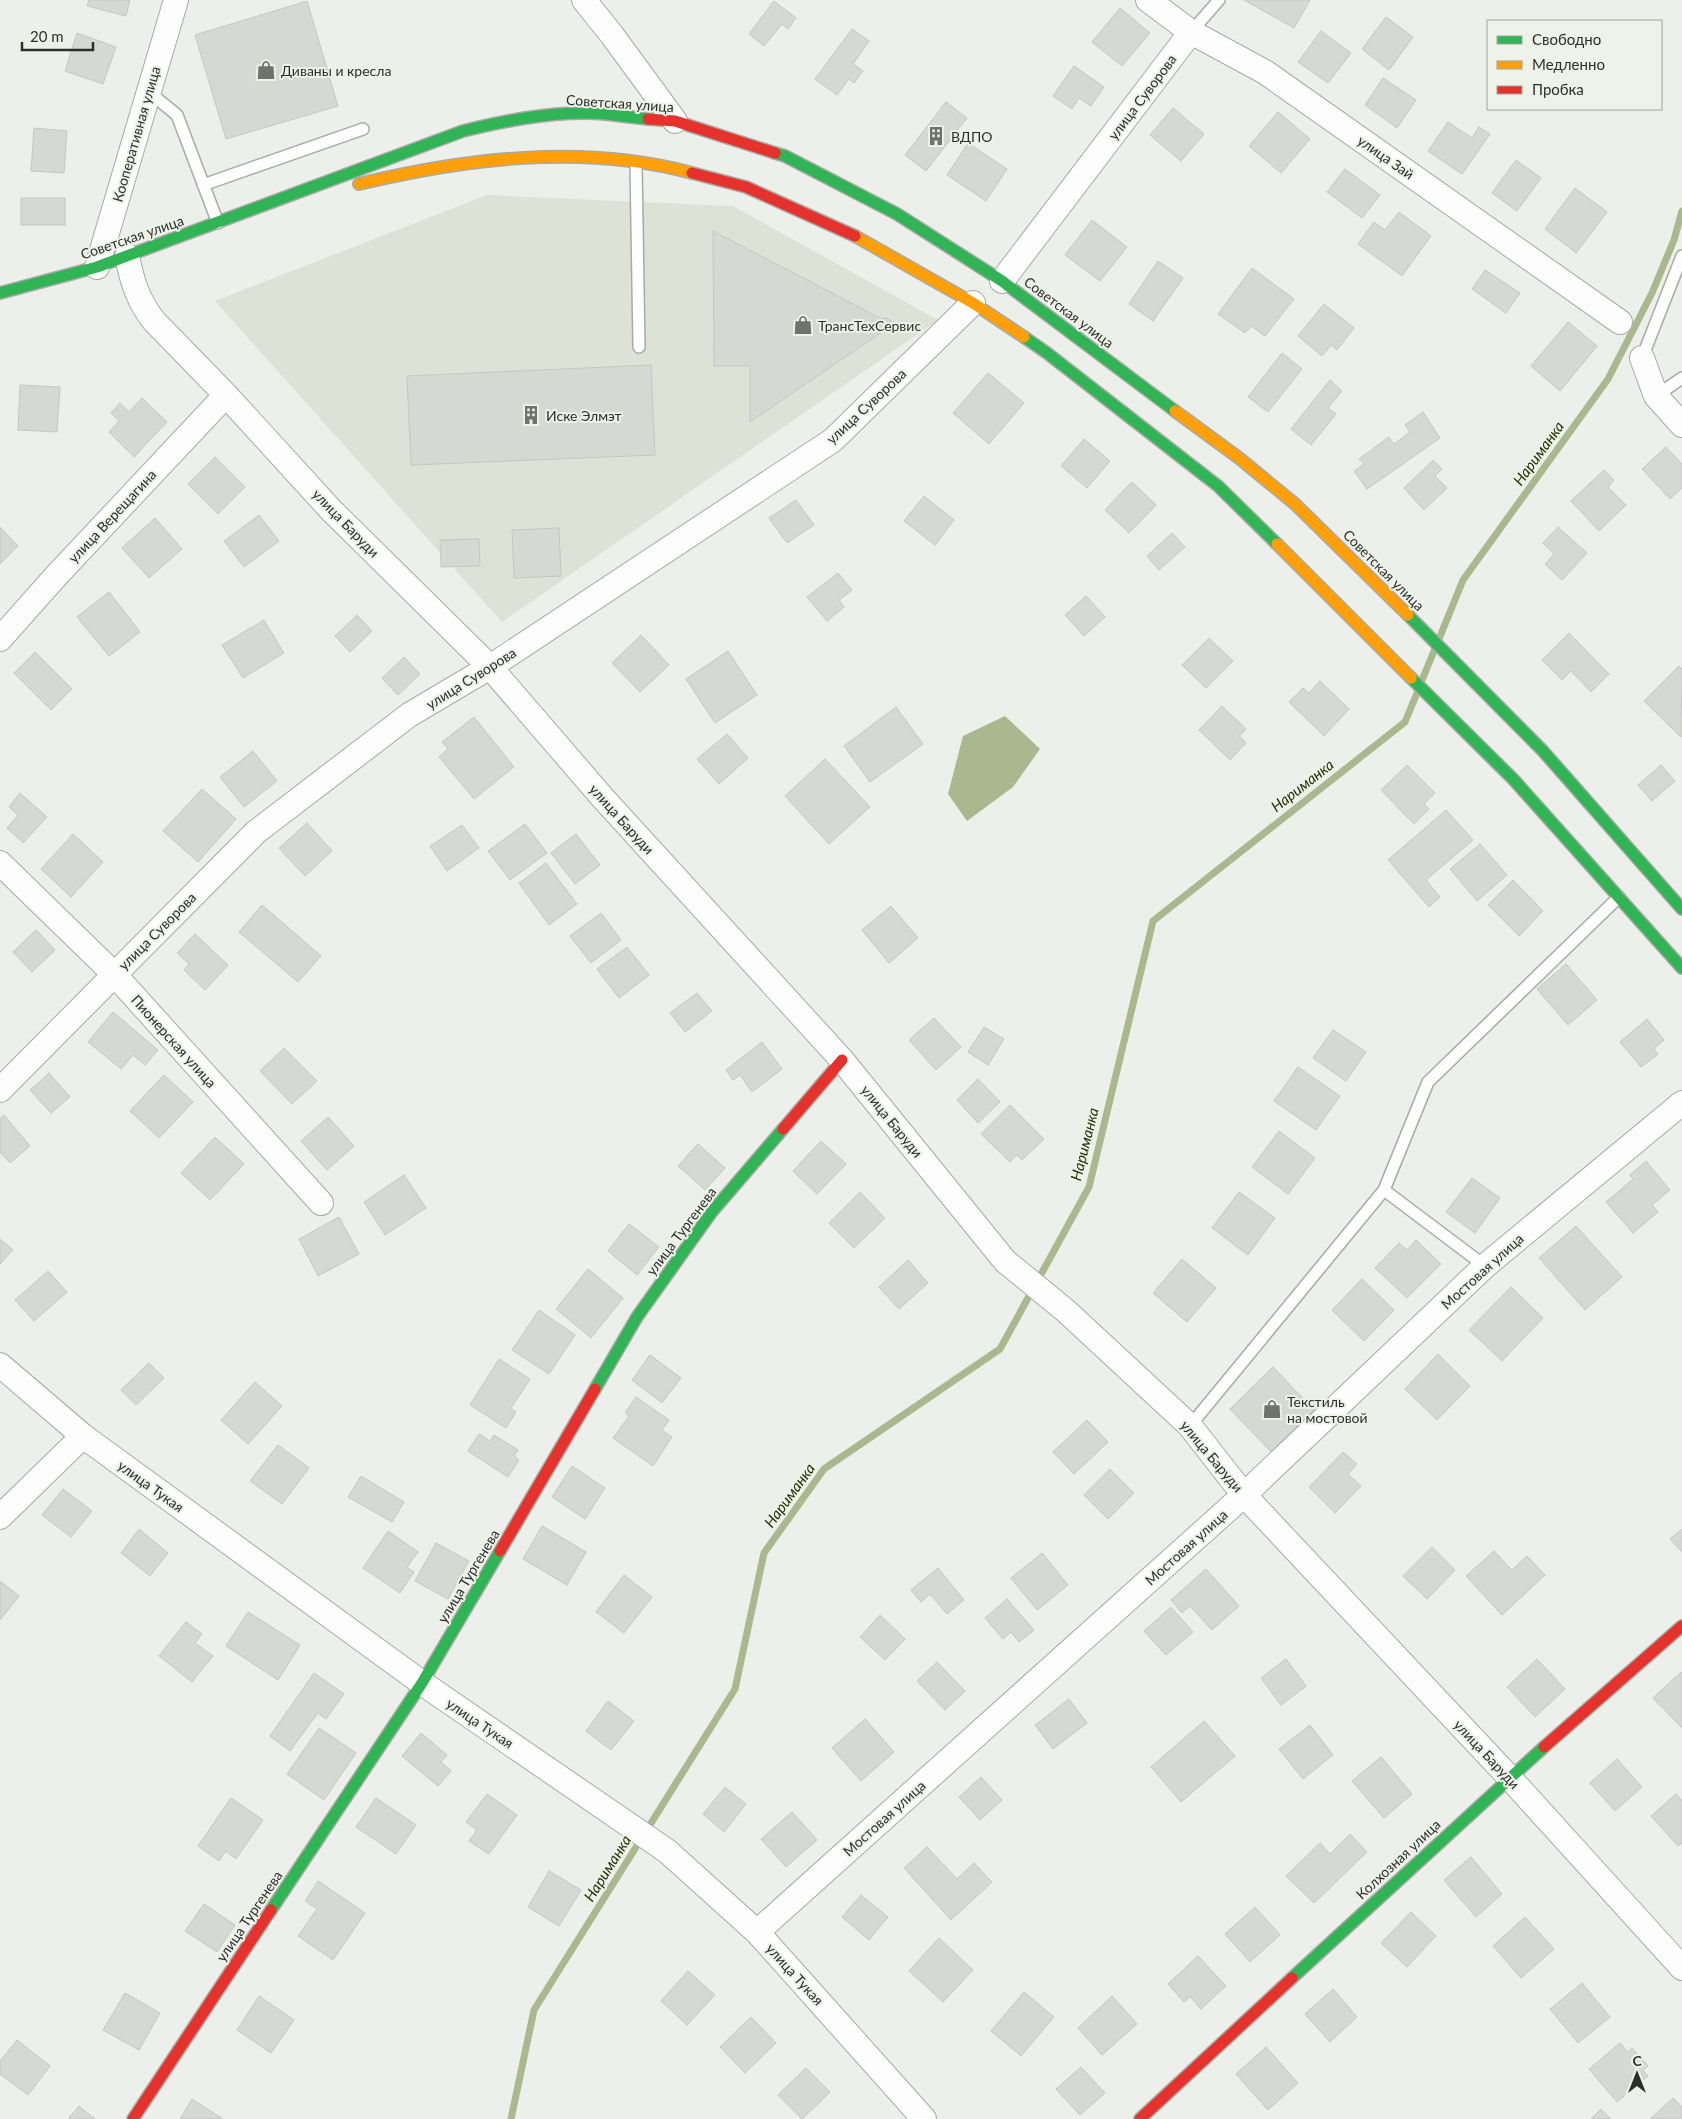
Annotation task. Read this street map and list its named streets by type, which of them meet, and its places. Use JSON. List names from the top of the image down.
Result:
{
  "streets": {
    "main road": ["Советская улица", "улица Тургенева", "Колхозная улица"],
    "street": [
      "улица Суворова",
      "Кооперативная улица",
      "улица Зай",
      "улица Верещагина",
      "улица Баруди",
      "Пионерская улица",
      "Мостовая улица",
      "улица Тукая"
    ]
  },
  "crossings": [
    ["улица Суворова", "Советская улица"],
    ["улица Суворова", "улица Зай"],
    ["улица Суворова", "улица Баруди"],
    ["улица Суворова", "Пионерская улица"],
    ["Советская улица", "Кооперативная улица"],
    ["Советская улица", "улица Баруди"],
    ["улица Верещагина", "улица Баруди"],
    ["улица Баруди", "улица Тургенева"],
    ["улица Баруди", "Мостовая улица"],
    ["улица Баруди", "Колхозная улица"],
    ["улица Тургенева", "улица Тукая"],
    ["Мостовая улица", "улица Тукая"]
  ],
  "water": ["Нариманка"],
  "places": {
    "shop": ["Диваны и кресла", "ТрансТехСервис", "Текстиль на мостовой"],
    "building": ["ВДПО", "Иске Элмэт"]
  },
  "legend": ["Свободно", "Медленно", "Пробка"],
  "scale_bar": "20 m",
  "north": "top"
}
